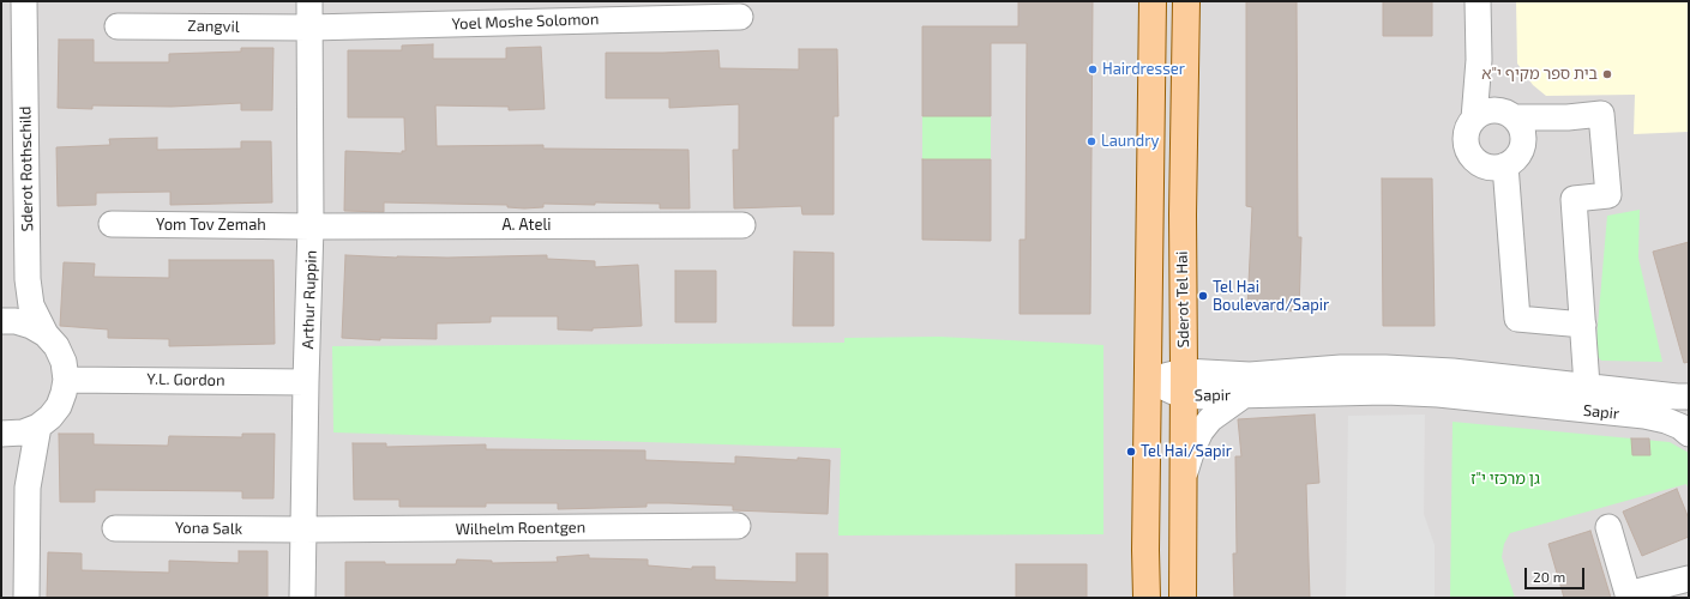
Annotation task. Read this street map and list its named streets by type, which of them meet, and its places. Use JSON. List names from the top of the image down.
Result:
{
  "streets": {
    "main road": ["Sderot Tel Hai"],
    "street": [
      "Yoel Moshe Solomon",
      "Zangvil",
      "Sderot Rothschild",
      "Yom Tov Zemah",
      "A. Ateli",
      "Arthur Ruppin",
      "Y.L. Gordon",
      "Sapir",
      "Yona Salk",
      "Wilhelm Roentgen"
    ]
  },
  "crossings": [
    ["Yoel Moshe Solomon", "Zangvil"],
    ["Yoel Moshe Solomon", "Arthur Ruppin"],
    ["Zangvil", "Arthur Ruppin"],
    ["Sderot Rothschild", "Y.L. Gordon"],
    ["Yom Tov Zemah", "A. Ateli"],
    ["Yom Tov Zemah", "Arthur Ruppin"],
    ["A. Ateli", "Arthur Ruppin"],
    ["Arthur Ruppin", "Y.L. Gordon"],
    ["Arthur Ruppin", "Yona Salk"],
    ["Arthur Ruppin", "Wilhelm Roentgen"],
    ["Sderot Tel Hai", "Sapir"],
    ["Yona Salk", "Wilhelm Roentgen"]
  ],
  "parks": ["גן מרכזי י\"ז"],
  "places": [
    "Hairdresser",
    "בית ספר מקיף י\"א",
    "Laundry",
    "Tel Hai Boulevard/Sapir",
    "Tel Hai/Sapir"
  ],
  "scale_bar": "20 m"
}
